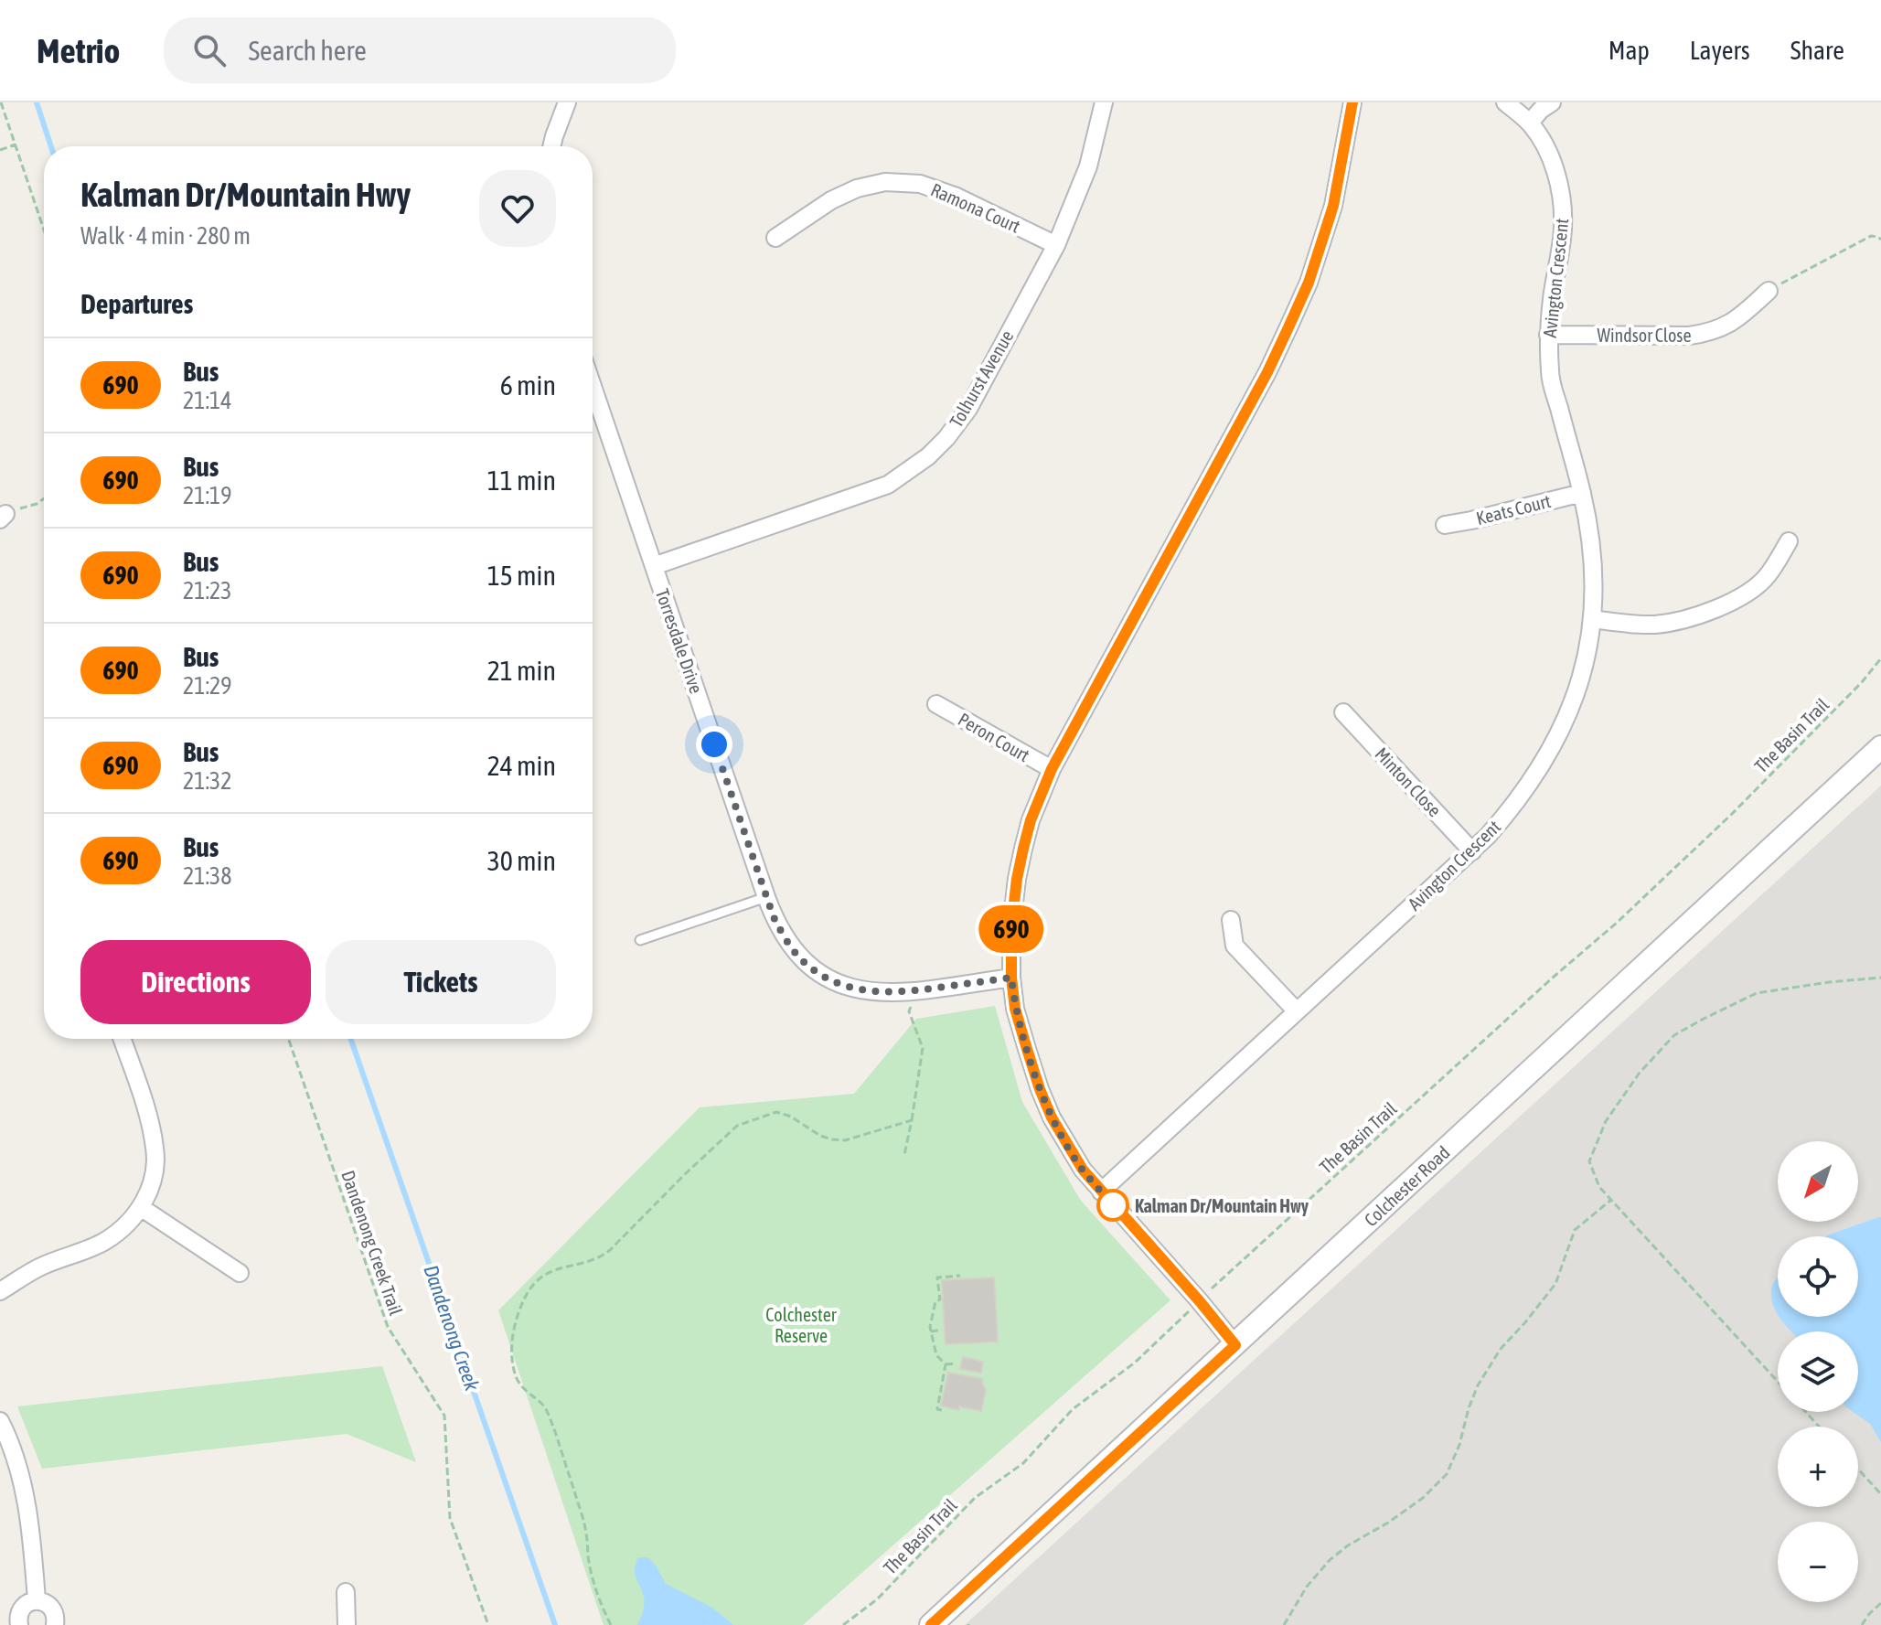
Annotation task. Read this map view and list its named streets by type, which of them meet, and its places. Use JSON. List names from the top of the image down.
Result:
{
  "streets": {
    "main road": ["Colchester Road"],
    "street": [
      "Ramona Court",
      "Avington Crescent",
      "Windsor Close",
      "Tolhurst Avenue",
      "Keats Court",
      "Torresdale Drive",
      "Peron Court",
      "Minton Close"
    ],
    "path": ["The Basin Trail", "Dandenong Creek Trail"]
  },
  "crossings": [
    ["Ramona Court", "Tolhurst Avenue"],
    ["Avington Crescent", "Windsor Close"],
    ["Avington Crescent", "Keats Court"],
    ["Avington Crescent", "Minton Close"],
    ["Tolhurst Avenue", "Torresdale Drive"]
  ],
  "water": ["Dandenong Creek"],
  "parks": ["Colchester Reserve"],
  "places": ["Kalman Dr/Mountain Hwy"],
  "lines": ["bus line 690"],
  "north": "bottom left",
  "page": {
    "header": "Metrio",
    "search": "Search here",
    "nav": ["Map", "Layers", "Share"],
    "on_map": "690",
    "heading": [
      ["Kalman Dr/Mountain Hwy", "Walk · 4 min · 280 m"],
      "Departures"
    ],
    "list": [
      {
        "mark": "690",
        "name": "Bus",
        "note": "21:14",
        "value": "6 min"
      },
      {
        "mark": "690",
        "name": "Bus",
        "note": "21:19",
        "value": "11 min"
      },
      {
        "mark": "690",
        "name": "Bus",
        "note": "21:23",
        "value": "15 min"
      },
      {
        "mark": "690",
        "name": "Bus",
        "note": "21:29",
        "value": "21 min"
      },
      {
        "mark": "690",
        "name": "Bus",
        "note": "21:32",
        "value": "24 min"
      },
      {
        "mark": "690",
        "name": "Bus",
        "note": "21:38",
        "value": "30 min"
      }
    ],
    "buttons": ["Directions", "Tickets"],
    "map_buttons": ["+", "−"]
  }
}
